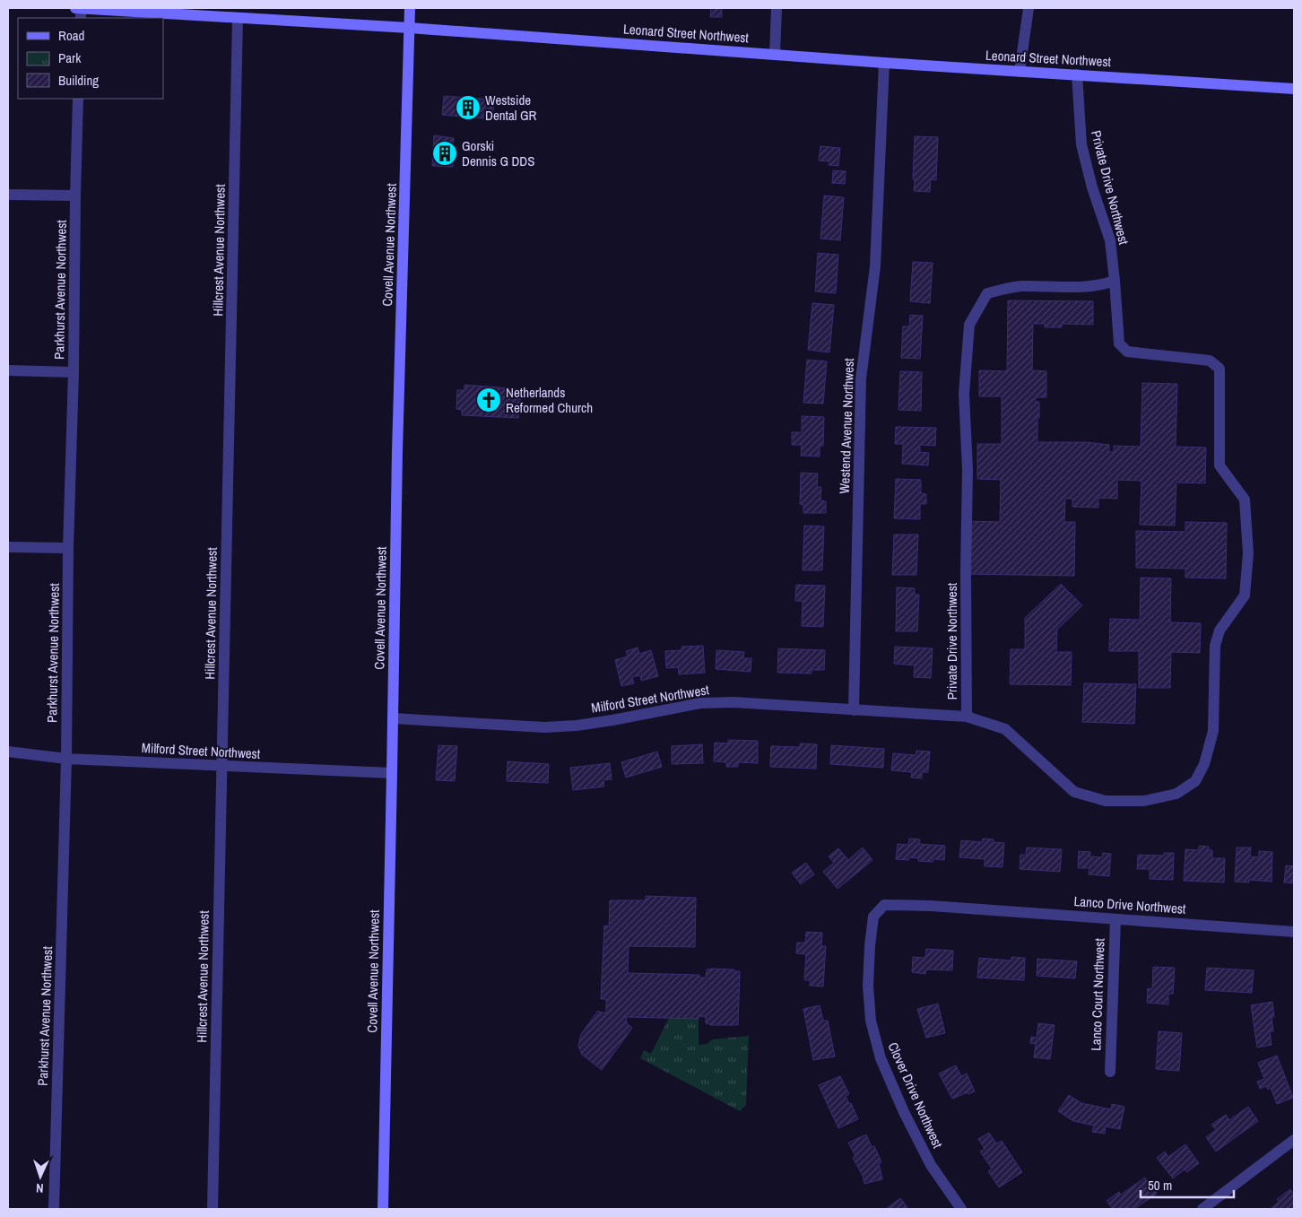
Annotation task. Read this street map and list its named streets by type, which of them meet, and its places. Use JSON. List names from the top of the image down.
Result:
{
  "streets": {
    "main road": ["Leonard Street Northwest", "Covell Avenue Northwest"],
    "street": [
      "Private Drive Northwest",
      "Hillcrest Avenue Northwest",
      "Parkhurst Avenue Northwest",
      "Westend Avenue Northwest",
      "Milford Street Northwest",
      "Lanco Drive Northwest",
      "Lanco Court Northwest",
      "Clover Drive Northwest"
    ]
  },
  "crossings": [
    ["Leonard Street Northwest", "Private Drive Northwest"],
    ["Leonard Street Northwest", "Covell Avenue Northwest"],
    ["Leonard Street Northwest", "Hillcrest Avenue Northwest"],
    ["Leonard Street Northwest", "Westend Avenue Northwest"],
    ["Private Drive Northwest", "Milford Street Northwest"],
    ["Covell Avenue Northwest", "Milford Street Northwest"],
    ["Hillcrest Avenue Northwest", "Milford Street Northwest"],
    ["Parkhurst Avenue Northwest", "Milford Street Northwest"],
    ["Westend Avenue Northwest", "Milford Street Northwest"],
    ["Lanco Drive Northwest", "Lanco Court Northwest"],
    ["Lanco Drive Northwest", "Clover Drive Northwest"]
  ],
  "places": {
    "building": ["Westside Dental GR", "Gorski Dennis G DDS"],
    "church": ["Netherlands Reformed Church"]
  },
  "legend": ["Road", "Park", "Building"],
  "scale_bar": "50 m",
  "north": "bottom"
}
